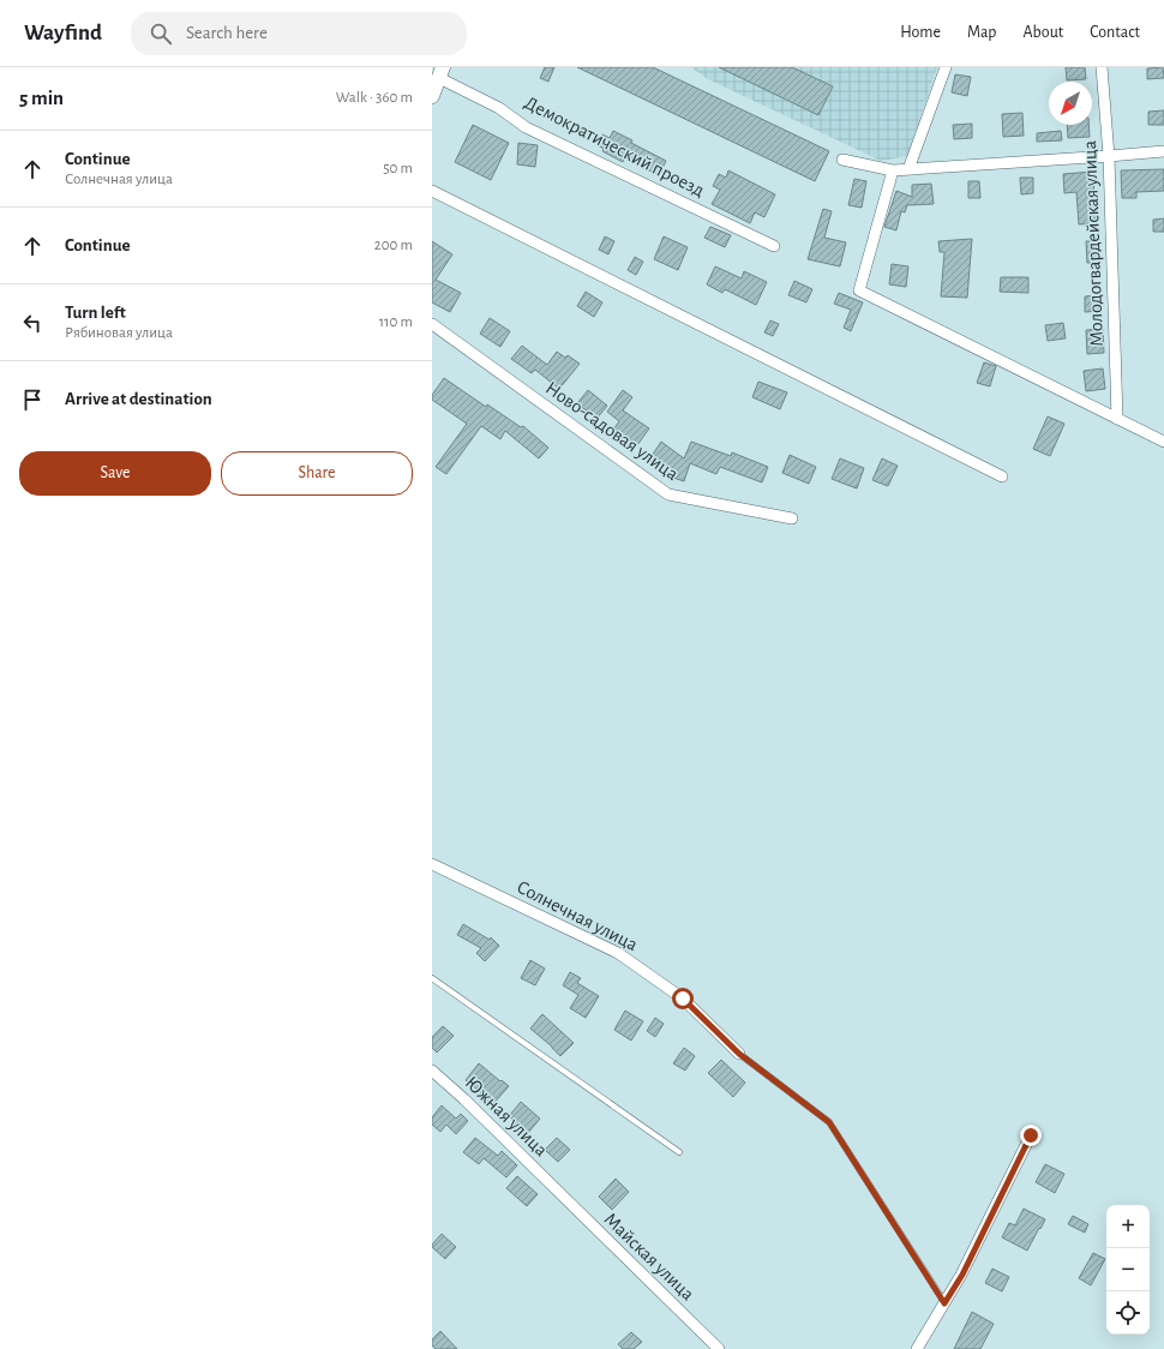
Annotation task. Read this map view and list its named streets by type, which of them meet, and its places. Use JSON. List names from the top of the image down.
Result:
{
  "streets": {
    "street": [
      "Демократический проезд",
      "Молодогвардейская улица",
      "Ново-садовая улица",
      "Солнечная улица",
      "Южная улица",
      "Майская улица"
    ]
  },
  "crossings": [
    ["Южная улица", "Майская улица"]
  ],
  "north": "bottom left",
  "page": {
    "header": "Wayfind",
    "search": "Search here",
    "nav": [
      "Home",
      "Map",
      "About",
      "Contact"
    ],
    "heading": ["5 min", "Walk · 360 m"],
    "list": [
      ["Continue", "Солнечная улица", "50 m"],
      ["Continue", "200 m"],
      ["Turn left", "Рябиновая улица", "110 m"],
      "Arrive at destination"
    ],
    "buttons": ["Save", "Share"],
    "map_buttons": ["+", "−"]
  }
}
